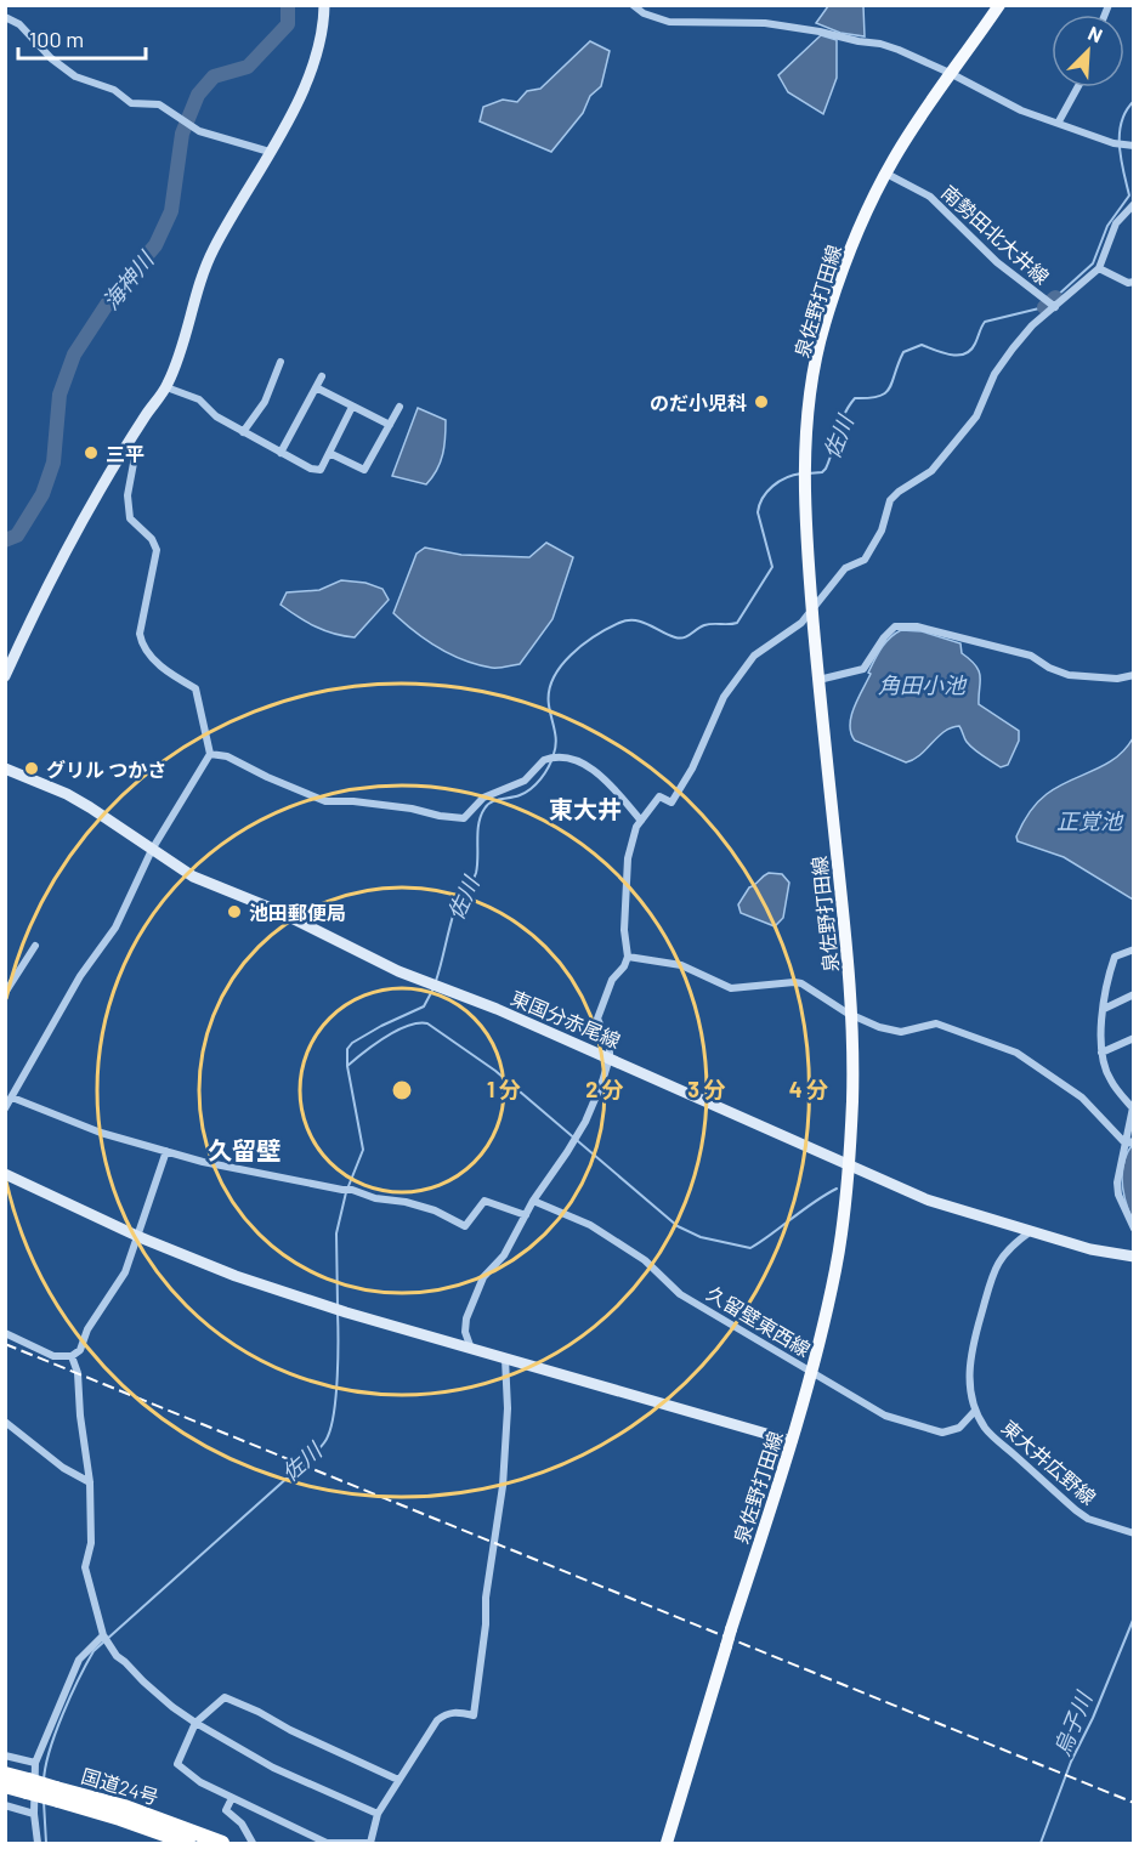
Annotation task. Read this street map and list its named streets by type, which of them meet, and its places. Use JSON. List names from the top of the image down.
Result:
{
  "streets": {
    "highway": ["国道24号"],
    "main road": ["泉佐野打田線"],
    "street": [
      "南勢田北大井線",
      "東国分赤尾線",
      "久留壁東西線",
      "東大井広野線"
    ]
  },
  "crossings": [
    ["南勢田北大井線", "泉佐野打田線"],
    ["泉佐野打田線", "東国分赤尾線"],
    ["泉佐野打田線", "久留壁東西線"],
    ["東国分赤尾線", "東大井広野線"],
    ["久留壁東西線", "東大井広野線"]
  ],
  "districts": ["東大井", "久留壁"],
  "water": [
    "海神川",
    "佐川",
    "角田小池",
    "正覚池",
    "烏子川"
  ],
  "places": [
    "のだ小児科",
    "三平",
    "グリル つかさ",
    "池田郵便局"
  ],
  "scale_bar": "100 m",
  "north": "top right",
  "rings": [
    "1 分",
    "2 分",
    "3 分",
    "4 分"
  ]
}
